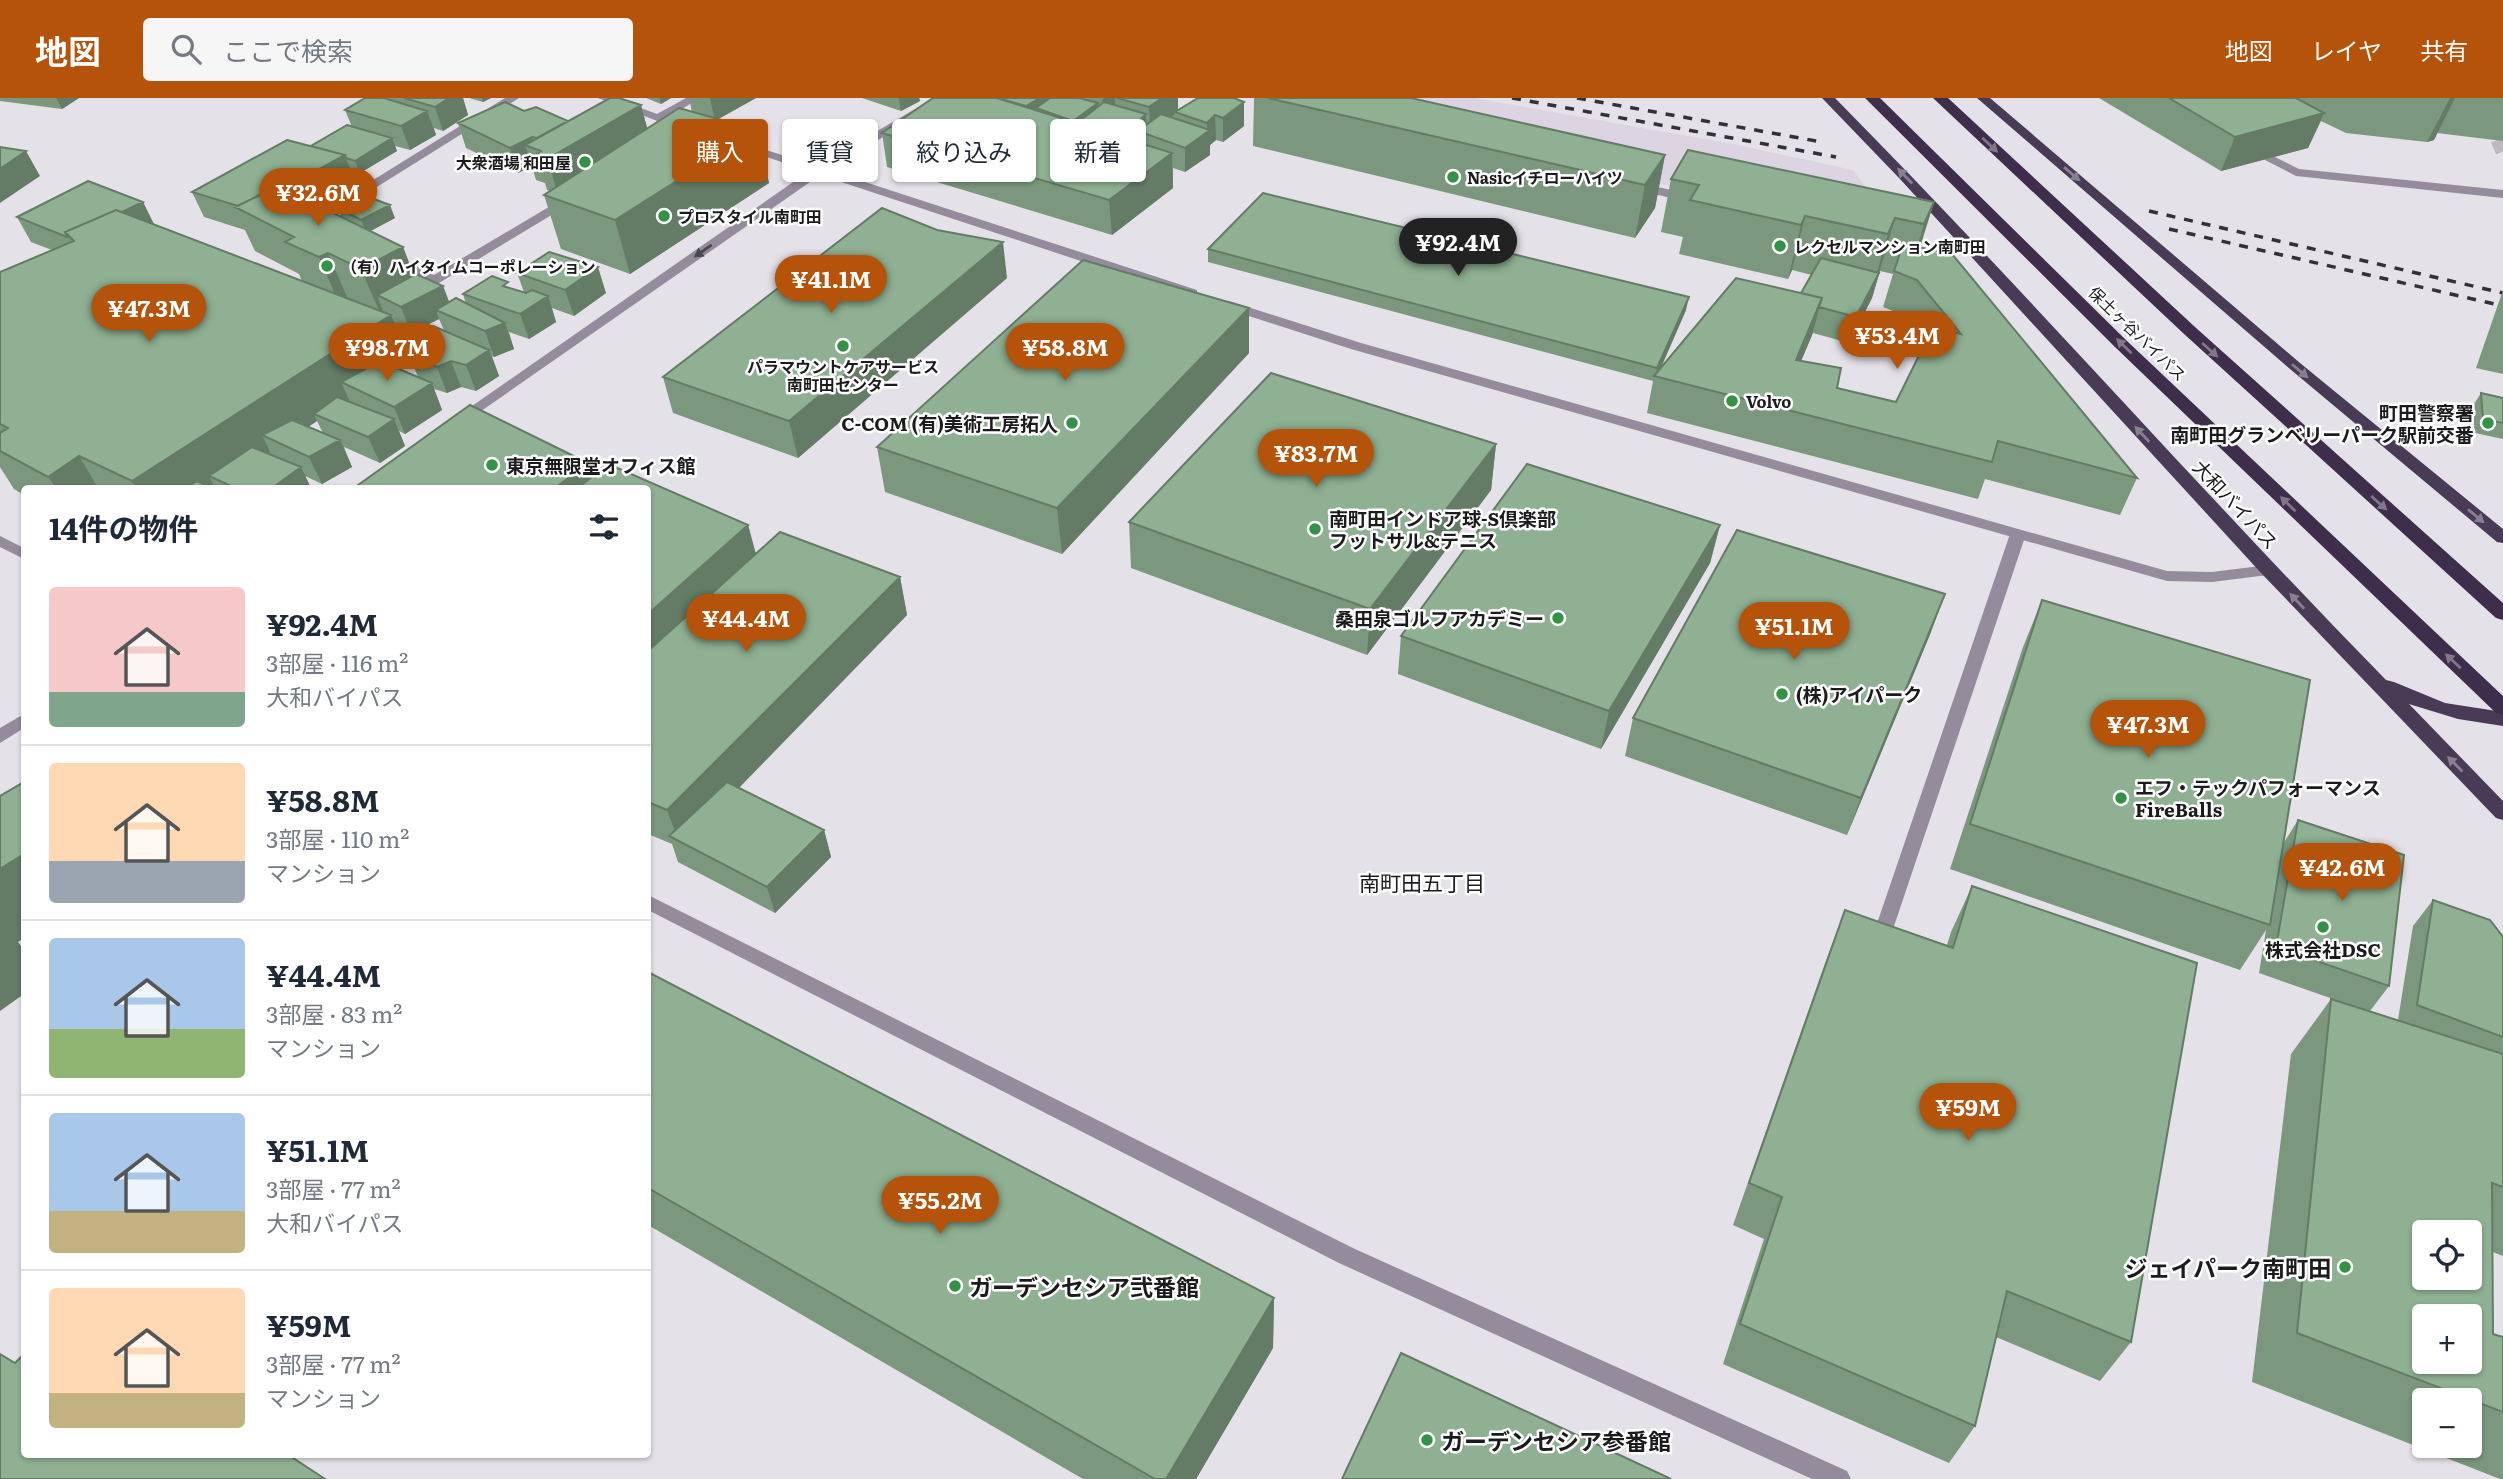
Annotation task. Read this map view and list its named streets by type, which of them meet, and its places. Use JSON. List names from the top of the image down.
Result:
{
  "streets": {
    "highway": ["保土ヶ谷バイパス", "大和バイパス"]
  },
  "districts": ["南町田五丁目"],
  "places": [
    "大衆酒場 和田屋",
    "Nasicイチローハイツ",
    "プロスタイル南町田",
    "レクセルマンション南町田",
    "（有）ハイタイムコーポレーション",
    "パラマウントケアサービス 南町田センター",
    "Volvo",
    "C-COM (有)美術工房拓人",
    "町田警察署 南町田グランベリーパーク駅前交番",
    "東京無限堂オフィス館",
    "南町田インドア球-S倶楽部 フットサル&テニス",
    "桑田泉ゴルフアカデミー",
    "(株)アイパーク",
    "エフ・テックパフォーマンス FireBalls",
    "株式会社DSC",
    "ジェイパーク南町田",
    "ガーデンセシア弐番館",
    "ガーデンセシア参番館"
  ],
  "page": {
    "header": "地図",
    "search": "ここで検索",
    "nav": ["地図", "レイヤ", "共有"],
    "chip": [
      "購入",
      "賃貸",
      "絞り込み",
      "新着"
    ],
    "price": [
      "¥32.6M",
      "¥92.4M",
      "¥41.1M",
      "¥47.3M",
      "¥53.4M",
      "¥98.7M",
      "¥58.8M",
      "¥83.7M",
      "¥44.4M",
      "¥51.1M",
      "¥47.3M",
      "¥42.6M",
      "¥59M",
      "¥55.2M"
    ],
    "heading": "14件の物件",
    "list": [
      {
        "name": "¥92.4M",
        "note": "3部屋 · 116 m² · 大和バイパス"
      },
      {
        "name": "¥58.8M",
        "note": "3部屋 · 110 m² · マンション"
      },
      {
        "name": "¥44.4M",
        "note": "3部屋 · 83 m² · マンション"
      },
      {
        "name": "¥51.1M",
        "note": "3部屋 · 77 m² · 大和バイパス"
      },
      {
        "name": "¥59M",
        "note": "3部屋 · 77 m² · マンション"
      }
    ],
    "map_buttons": ["+", "−"]
  }
}
